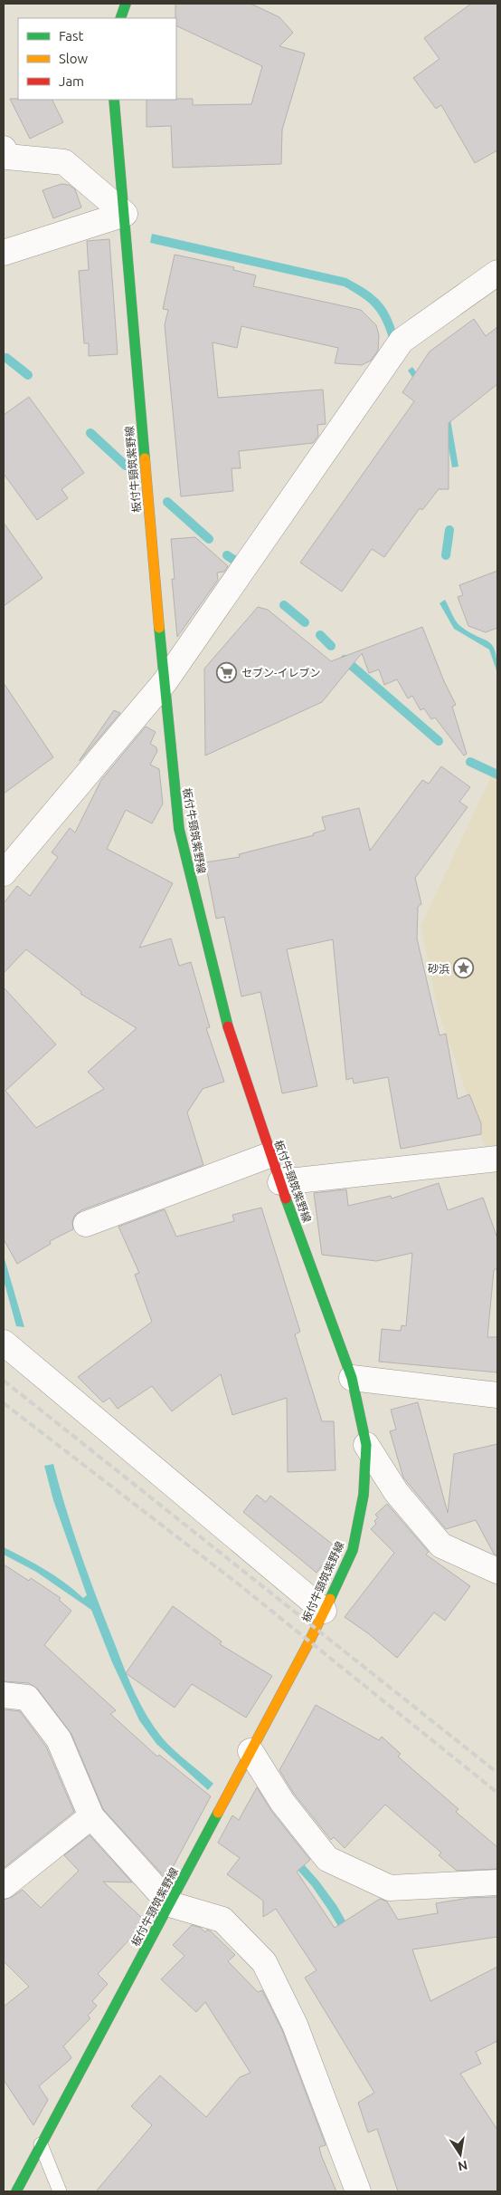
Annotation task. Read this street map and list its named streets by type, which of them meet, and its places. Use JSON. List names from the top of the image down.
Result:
{
  "streets": {
    "main road": ["板付牛頸筑紫野線"]
  },
  "places": {
    "supermarket": ["セブン-イレブン"],
    "place": ["砂浜"]
  },
  "legend": ["Fast", "Slow", "Jam"],
  "north": "bottom"
}
